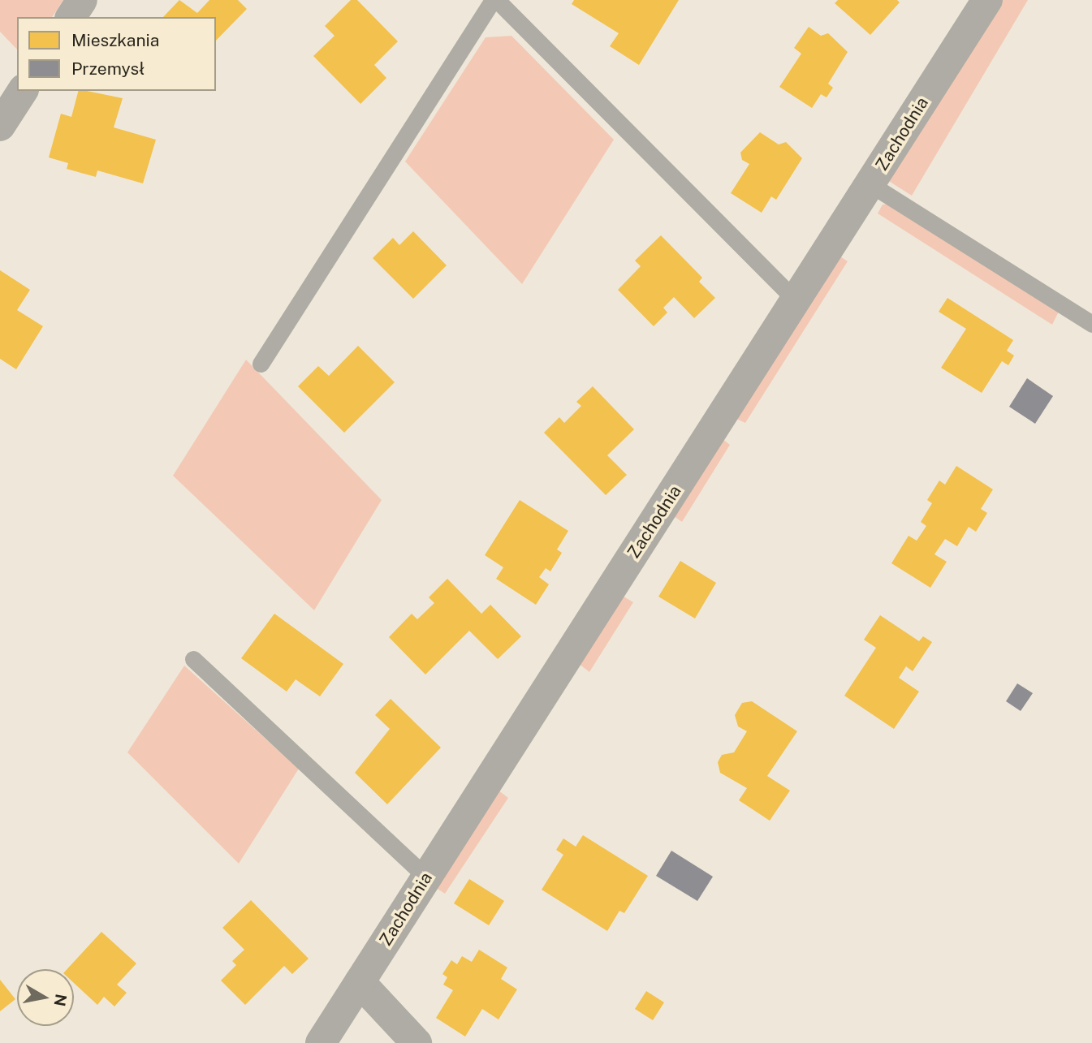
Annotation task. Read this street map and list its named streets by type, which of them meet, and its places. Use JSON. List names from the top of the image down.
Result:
{
  "streets": {
    "street": ["Zachodnia"]
  },
  "legend": ["Mieszkania", "Przemysł"],
  "north": "right"
}
